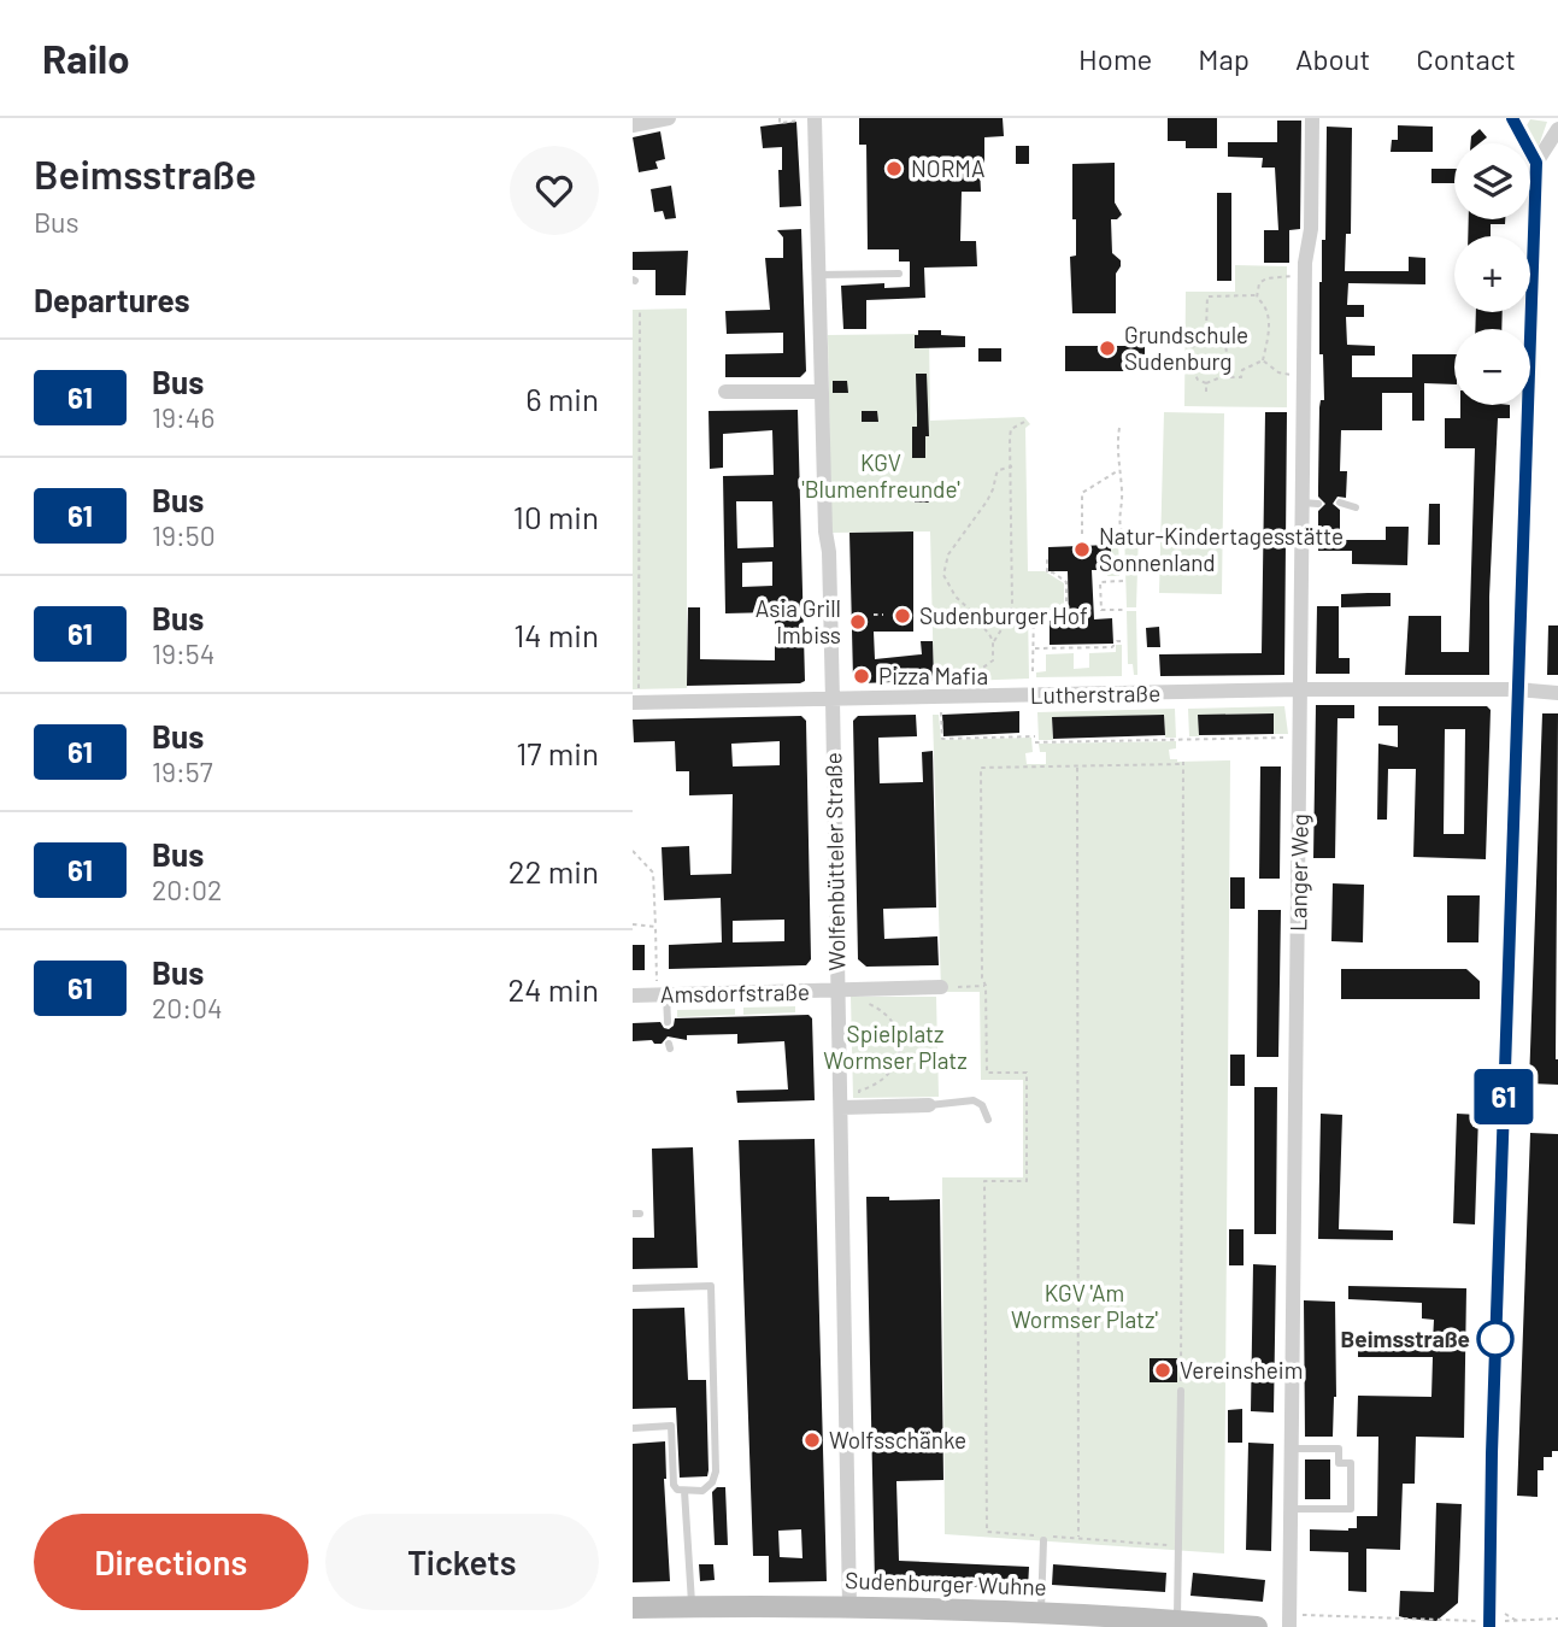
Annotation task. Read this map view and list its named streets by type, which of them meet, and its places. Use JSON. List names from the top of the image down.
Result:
{
  "streets": {
    "main road": ["Sudenburger Wuhne"],
    "street": [
      "Lutherstraße",
      "Wolfenbütteler Straße",
      "Langer Weg",
      "Amsdorfstraße"
    ]
  },
  "crossings": [
    ["Lutherstraße", "Wolfenbütteler Straße"],
    ["Lutherstraße", "Langer Weg"],
    ["Wolfenbütteler Straße", "Amsdorfstraße"],
    ["Wolfenbütteler Straße", "Sudenburger Wuhne"]
  ],
  "parks": ["KGV 'Blumenfreunde'", "Spielplatz Wormser Platz", "KGV 'Am Wormser Platz'"],
  "places": [
    "NORMA",
    "Grundschule Sudenburg",
    "Natur-Kindertagesstätte Sonnenland",
    "Sudenburger Hof",
    "Asia Grill Imbiss",
    "Pizza Mafia",
    "Beimsstraße",
    "Vereinsheim",
    "Wolfsschänke"
  ],
  "lines": ["bus line 61"],
  "page": {
    "header": "Railo",
    "nav": [
      "Home",
      "Map",
      "About",
      "Contact"
    ],
    "heading": [
      ["Beimsstraße", "Bus"],
      "Departures"
    ],
    "on_map": "61",
    "map_buttons": ["+", "−"],
    "list": [
      {
        "mark": "61",
        "name": "Bus",
        "note": "19:46",
        "value": "6 min"
      },
      {
        "mark": "61",
        "name": "Bus",
        "note": "19:50",
        "value": "10 min"
      },
      {
        "mark": "61",
        "name": "Bus",
        "note": "19:54",
        "value": "14 min"
      },
      {
        "mark": "61",
        "name": "Bus",
        "note": "19:57",
        "value": "17 min"
      },
      {
        "mark": "61",
        "name": "Bus",
        "note": "20:02",
        "value": "22 min"
      },
      {
        "mark": "61",
        "name": "Bus",
        "note": "20:04",
        "value": "24 min"
      }
    ],
    "buttons": ["Directions", "Tickets"]
  }
}
